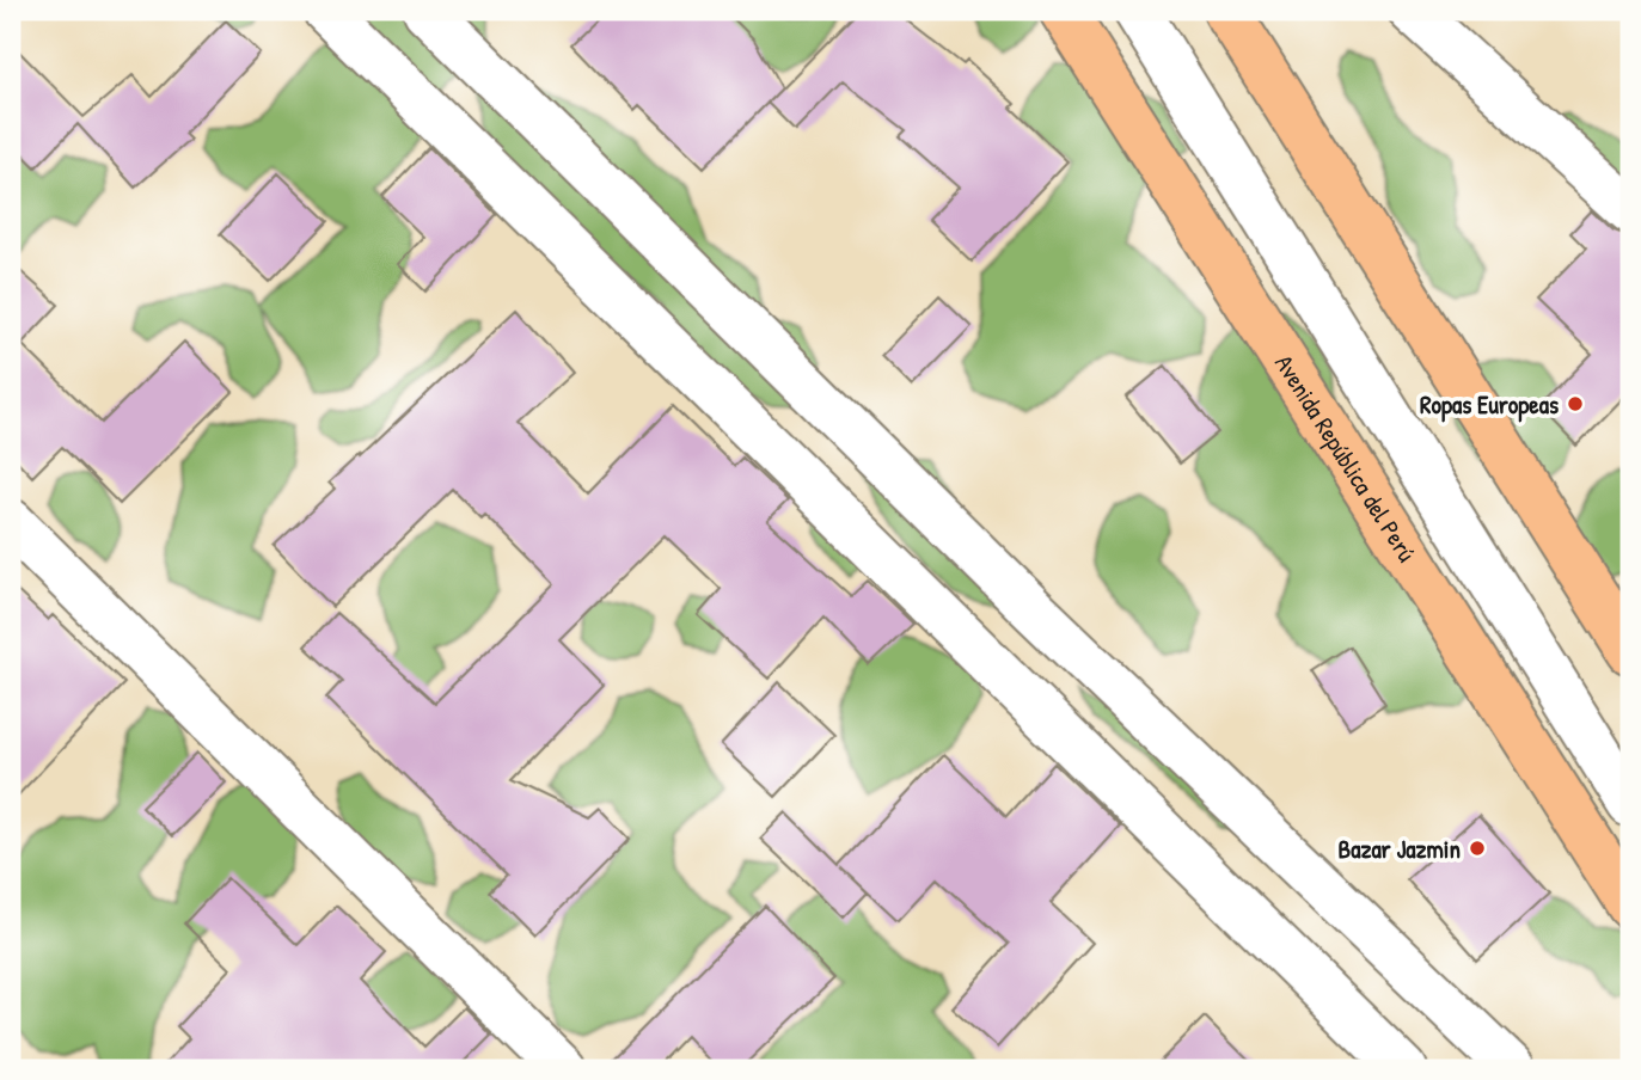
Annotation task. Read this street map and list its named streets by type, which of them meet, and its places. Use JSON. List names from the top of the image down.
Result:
{
  "streets": {
    "highway": ["Avenida República del Perú"]
  },
  "places": ["Ropas Europeas", "Bazar Jazmin"]
}
